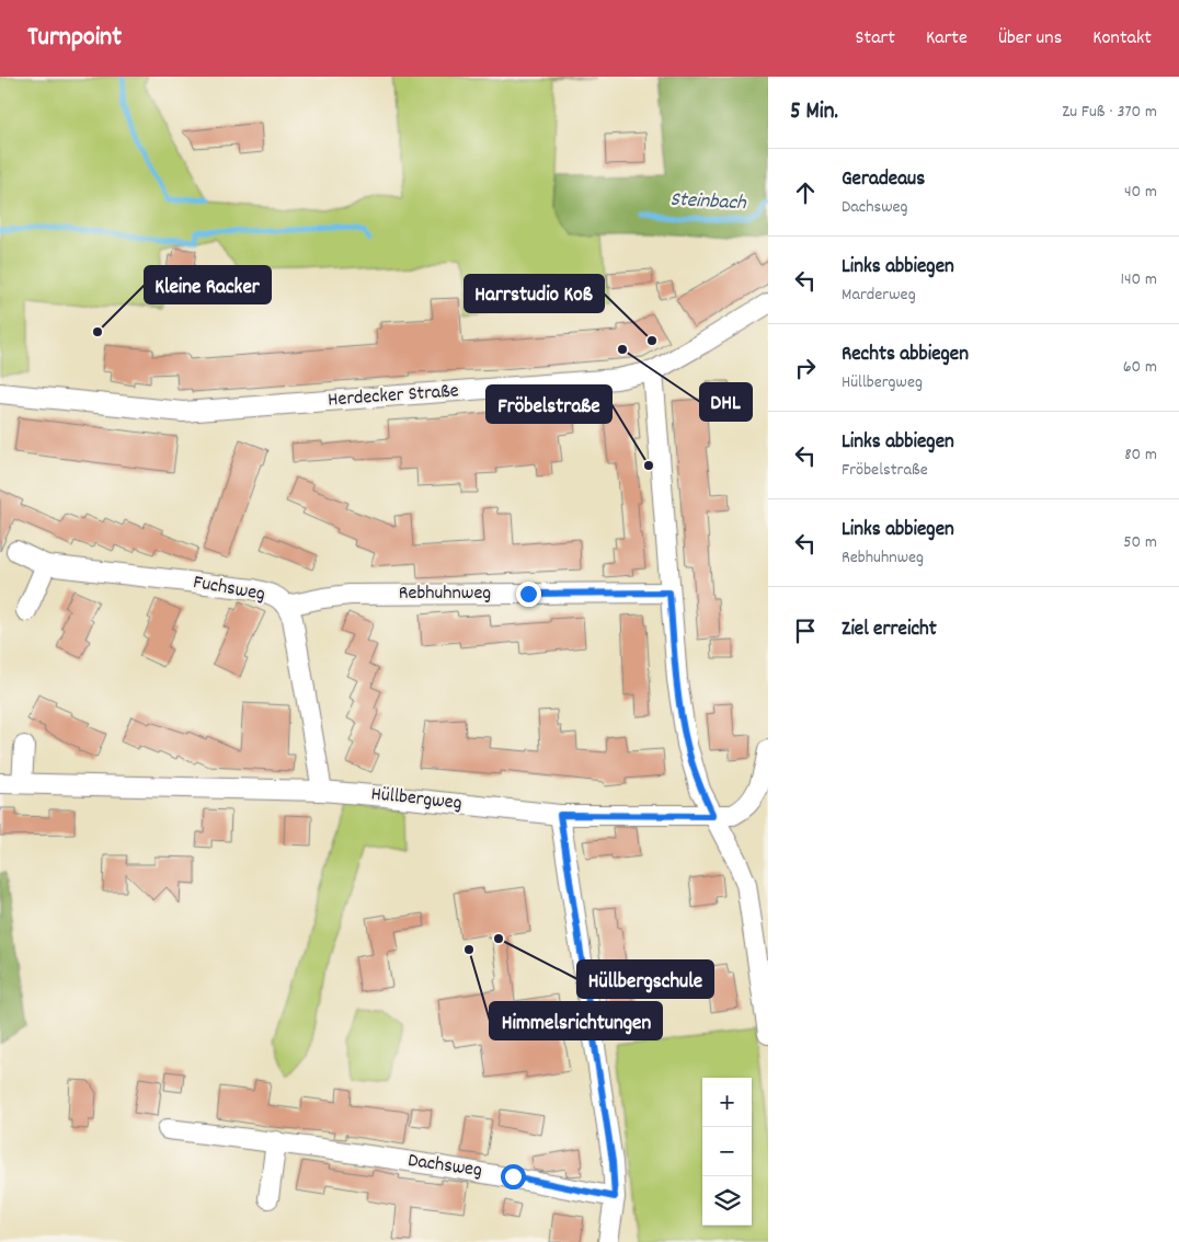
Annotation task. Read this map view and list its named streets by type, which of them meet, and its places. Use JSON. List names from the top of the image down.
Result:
{
  "streets": {
    "street": [
      "Herdecker Straße",
      "Fuchsweg",
      "Rebhuhnweg",
      "Hüllbergweg",
      "Dachsweg"
    ]
  },
  "crossings": [
    ["Fuchsweg", "Rebhuhnweg"],
    ["Fuchsweg", "Hüllbergweg"]
  ],
  "water": ["Steinbach"],
  "places": [
    "Kleine Racker",
    "Harrstudio Koß",
    "DHL",
    "Fröbelstraße",
    "Hüllbergschule",
    "Himmelsrichtungen"
  ],
  "page": {
    "header": "Turnpoint",
    "nav": [
      "Start",
      "Karte",
      "Über uns",
      "Kontakt"
    ],
    "heading": ["5 Min.", "Zu Fuß · 370 m"],
    "list": [
      ["Geradeaus", "Dachsweg", "40 m"],
      ["Links abbiegen", "Marderweg", "140 m"],
      ["Rechts abbiegen", "Hüllbergweg", "60 m"],
      ["Links abbiegen", "Fröbelstraße", "80 m"],
      ["Links abbiegen", "Rebhuhnweg", "50 m"],
      "Ziel erreicht"
    ],
    "map_buttons": ["+", "−"]
  }
}
